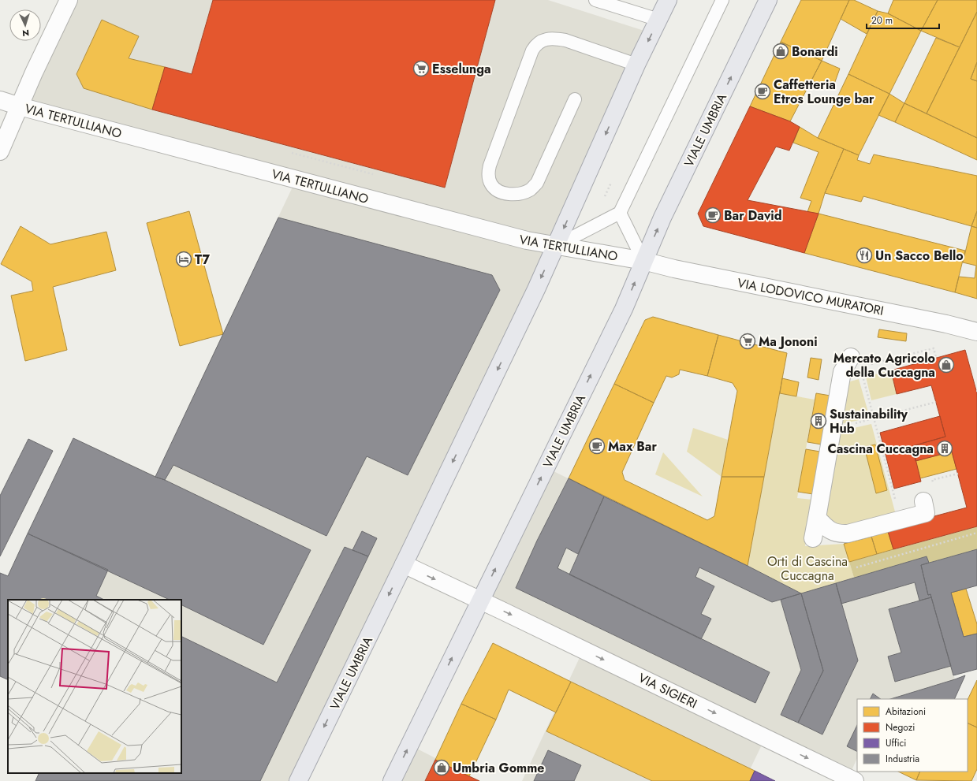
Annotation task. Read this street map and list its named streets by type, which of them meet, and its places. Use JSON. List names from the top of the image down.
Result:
{
  "streets": {
    "main road": ["VIALE UMBRIA"],
    "street": ["VIA TERTULLIANO", "VIA LODOVICO MURATORI", "VIA SIGIERI"]
  },
  "crossings": [
    ["VIA TERTULLIANO", "VIALE UMBRIA"],
    ["VIA TERTULLIANO", "VIA LODOVICO MURATORI"],
    ["VIALE UMBRIA", "VIA LODOVICO MURATORI"],
    ["VIALE UMBRIA", "VIA SIGIERI"]
  ],
  "one_way": ["VIA SIGIERI"],
  "parks": ["Orti di Cascina Cuccagna"],
  "places": {
    "shop": ["Bonardi", "Mercato Agricolo della Cuccagna", "Umbria Gomme"],
    "supermarket": ["Esselunga", "Ma Jononi"],
    "cafe": ["Caffetteria Etros Lounge bar", "Bar David", "Max Bar"],
    "restaurant": ["Un Sacco Bello"],
    "hotel": ["T7"],
    "building": ["Sustainability Hub", "Cascina Cuccagna"]
  },
  "legend": [
    "Abitazioni",
    "Negozi",
    "Uffici",
    "Industria"
  ],
  "scale_bar": "20 m",
  "north": "bottom"
}
